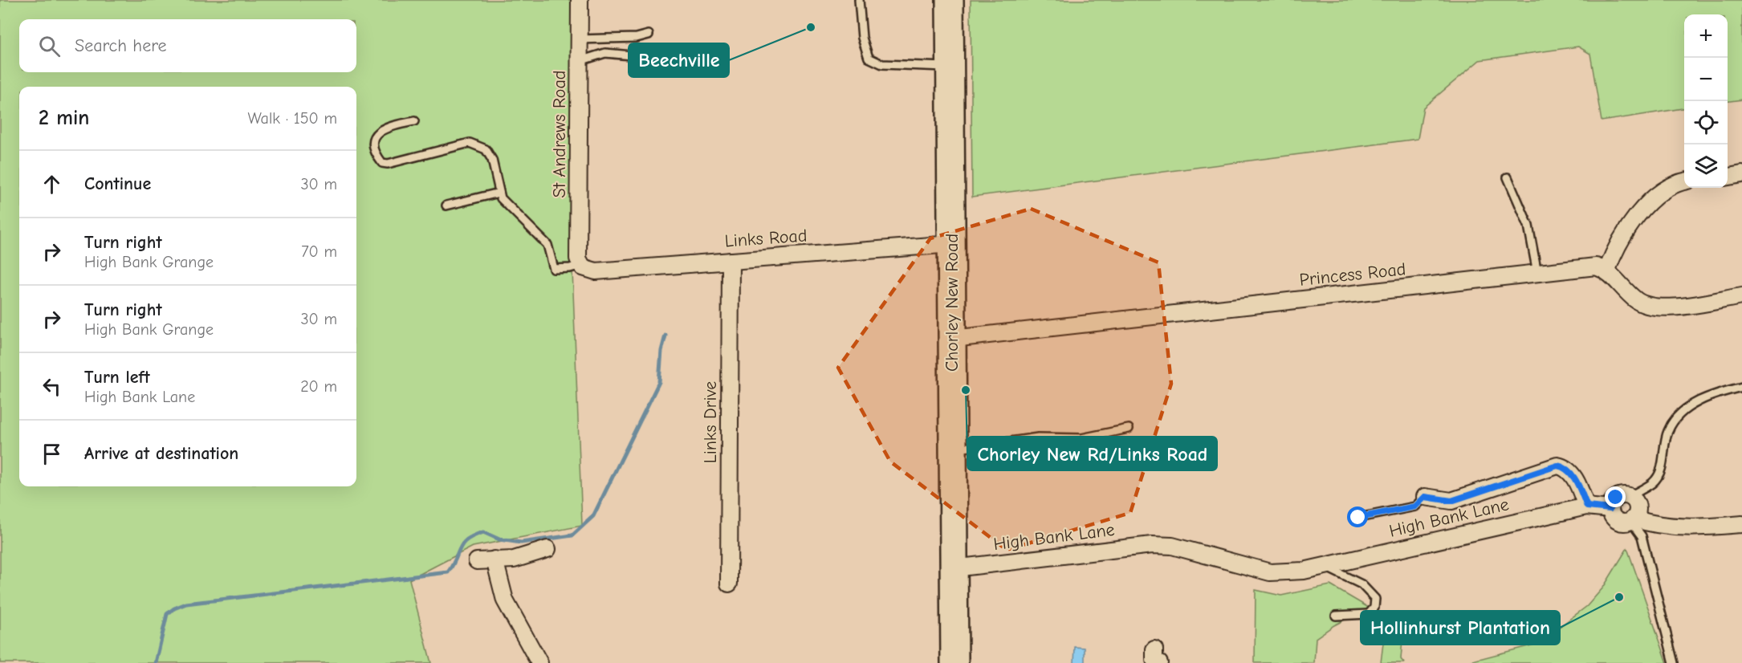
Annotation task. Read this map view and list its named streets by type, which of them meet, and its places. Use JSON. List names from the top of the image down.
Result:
{
  "streets": {
    "highway": ["Chorley New Road"],
    "street": [
      "St Andrews Road",
      "Links Road",
      "Princess Road",
      "Links Drive",
      "High Bank Lane"
    ]
  },
  "crossings": [
    ["St Andrews Road", "Links Road"],
    ["Links Road", "Chorley New Road"],
    ["Links Road", "Links Drive"],
    ["Princess Road", "Chorley New Road"],
    ["Chorley New Road", "High Bank Lane"]
  ],
  "places": ["Beechville", "Chorley New Rd/Links Road", "Hollinhurst Plantation"],
  "page": {
    "map_buttons": ["+", "−"],
    "search": "Search here",
    "heading": ["2 min", "Walk · 150 m"],
    "list": [
      ["Continue", "30 m"],
      ["Turn right", "High Bank Grange", "70 m"],
      ["Turn right", "High Bank Grange", "30 m"],
      ["Turn left", "High Bank Lane", "20 m"],
      "Arrive at destination"
    ]
  }
}
